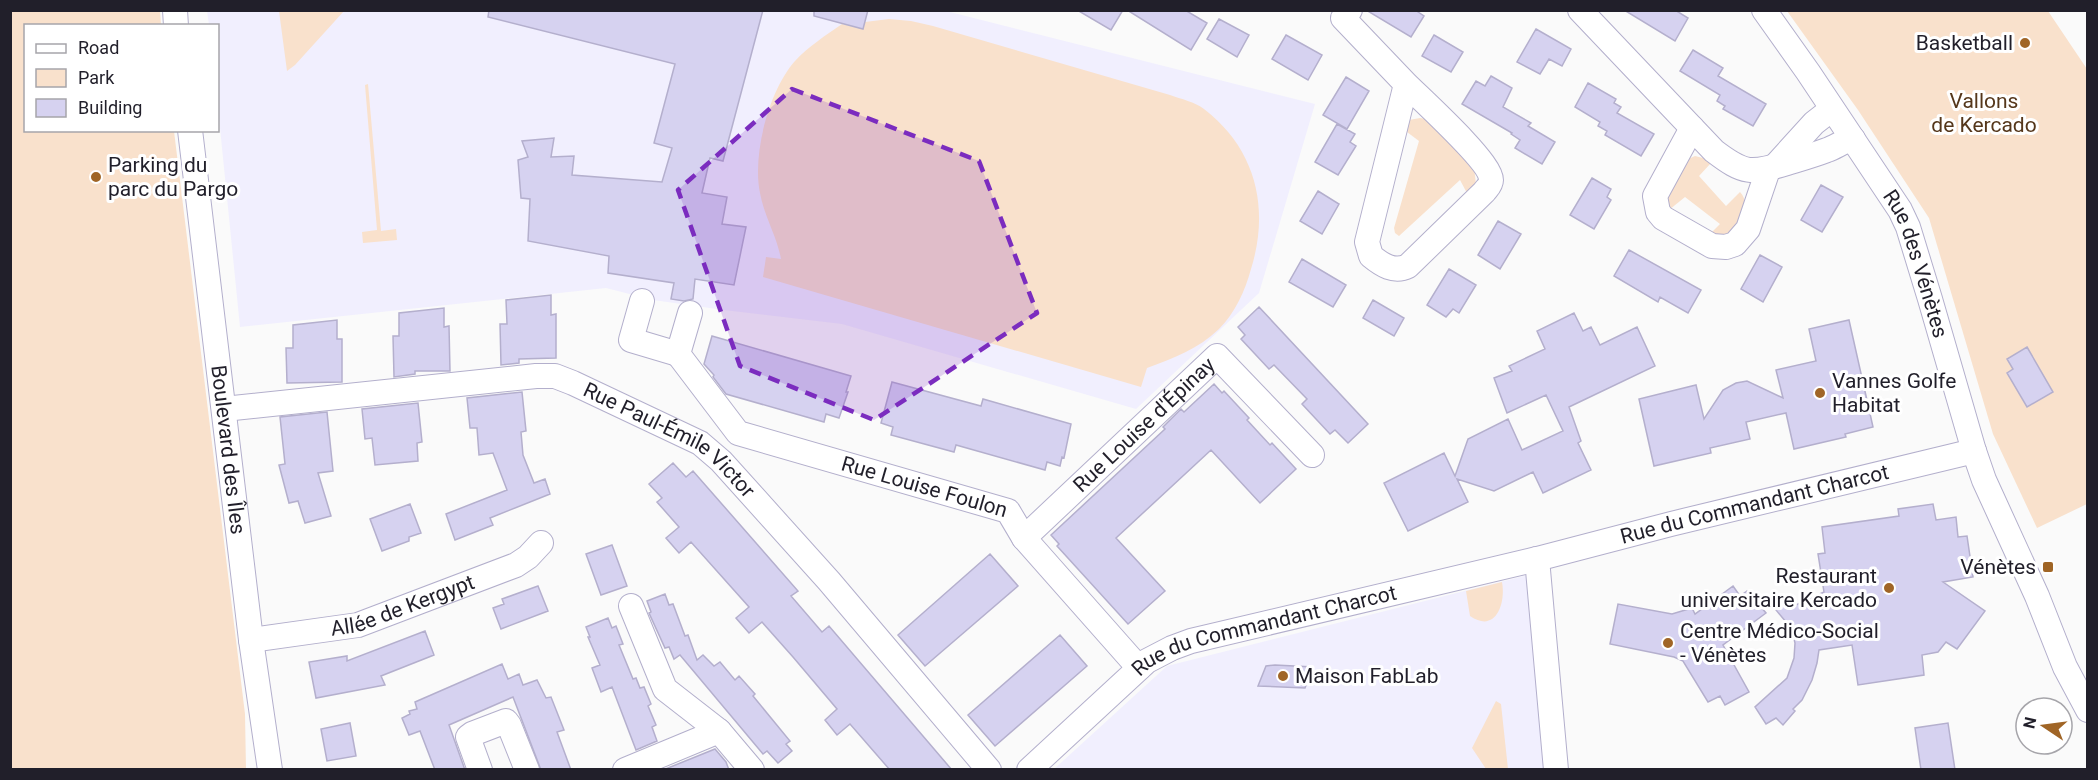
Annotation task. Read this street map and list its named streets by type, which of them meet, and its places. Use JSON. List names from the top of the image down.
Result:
{
  "streets": {
    "street": [
      "Rue des Vénètes",
      "Rue Louise d'Épinay",
      "Rue Paul-Émile Victor",
      "Boulevard des Îles",
      "Rue Louise Foulon",
      "Rue du Commandant Charcot",
      "Allée de Kergypt"
    ]
  },
  "crossings": [
    ["Rue des Vénètes", "Rue du Commandant Charcot"],
    ["Rue Louise d'Épinay", "Rue Louise Foulon"],
    ["Rue Paul-Émile Victor", "Boulevard des Îles"],
    ["Boulevard des Îles", "Allée de Kergypt"],
    ["Rue Louise Foulon", "Rue du Commandant Charcot"]
  ],
  "parks": ["Vallons de Kercado"],
  "places": {
    "other": [
      "Basketball",
      "Parking du parc du Pargo",
      "Vannes Golfe Habitat",
      "Restaurant universitaire Kercado",
      "Centre Médico-Social - Vénètes",
      "Maison FabLab"
    ],
    "transit": ["Vénètes"]
  },
  "legend": ["Road", "Park", "Building"],
  "north": "left"
}
